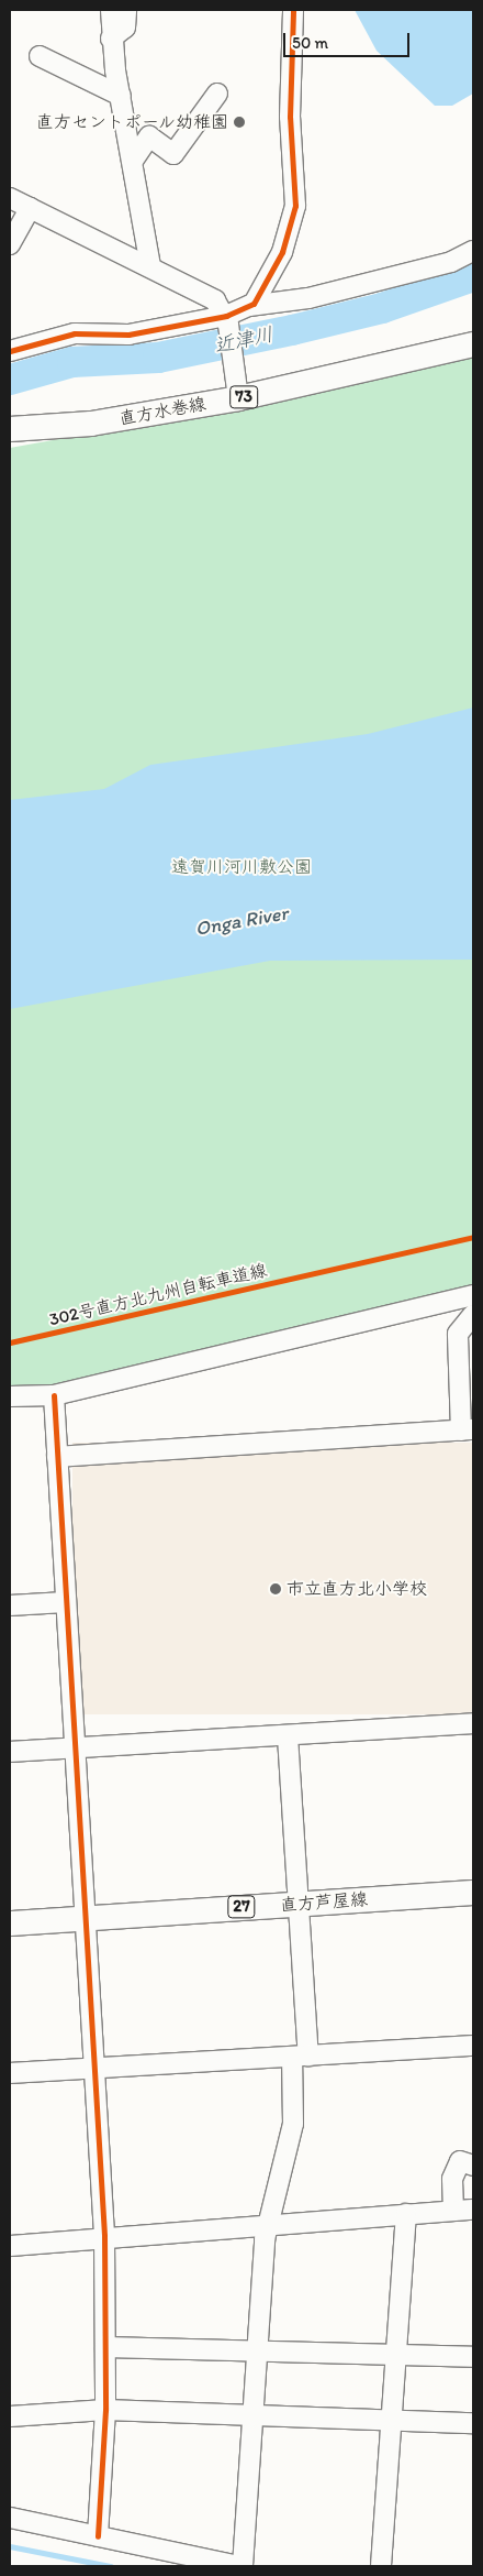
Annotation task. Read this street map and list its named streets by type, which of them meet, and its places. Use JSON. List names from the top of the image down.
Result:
{
  "streets": {
    "main road": [
      "73",
      "直方水巻線",
      "直方芦屋線",
      "27"
    ],
    "cycle path": ["302号直方北九州自転車道線"]
  },
  "water": ["近津川", "Onga River"],
  "parks": ["遠賀川河川敷公園"],
  "places": ["直方セントポール幼稚園", "市立直方北小学校"],
  "scale_bar": "50 m"
}
